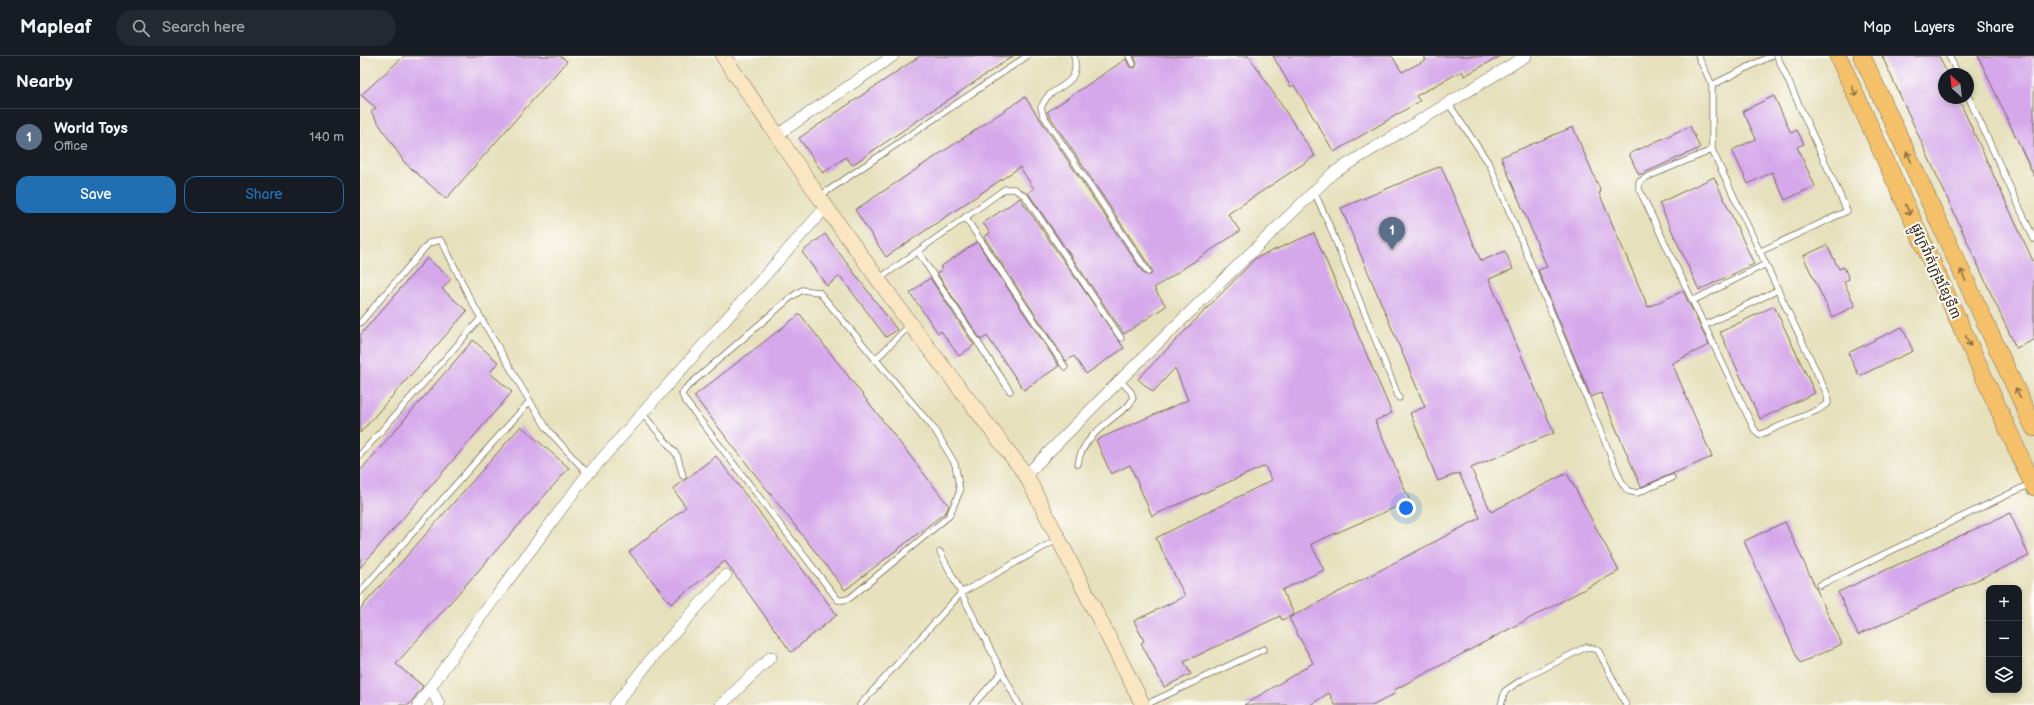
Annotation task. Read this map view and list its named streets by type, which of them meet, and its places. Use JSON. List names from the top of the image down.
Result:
{
  "streets": {
    "main road": ["ផ្លូវក្រវ៉ាត់ក្រុងខ្សែទី៣"]
  },
  "north": "top left",
  "page": {
    "header": "Mapleaf",
    "search": "Search here",
    "nav": ["Map", "Layers", "Share"],
    "heading": "Nearby",
    "list": [
      {
        "mark": "1",
        "name": "World Toys",
        "note": "Office",
        "value": "140 m"
      }
    ],
    "buttons": ["Save", "Share"],
    "pins": "1",
    "map_buttons": ["+", "−"]
  }
}
